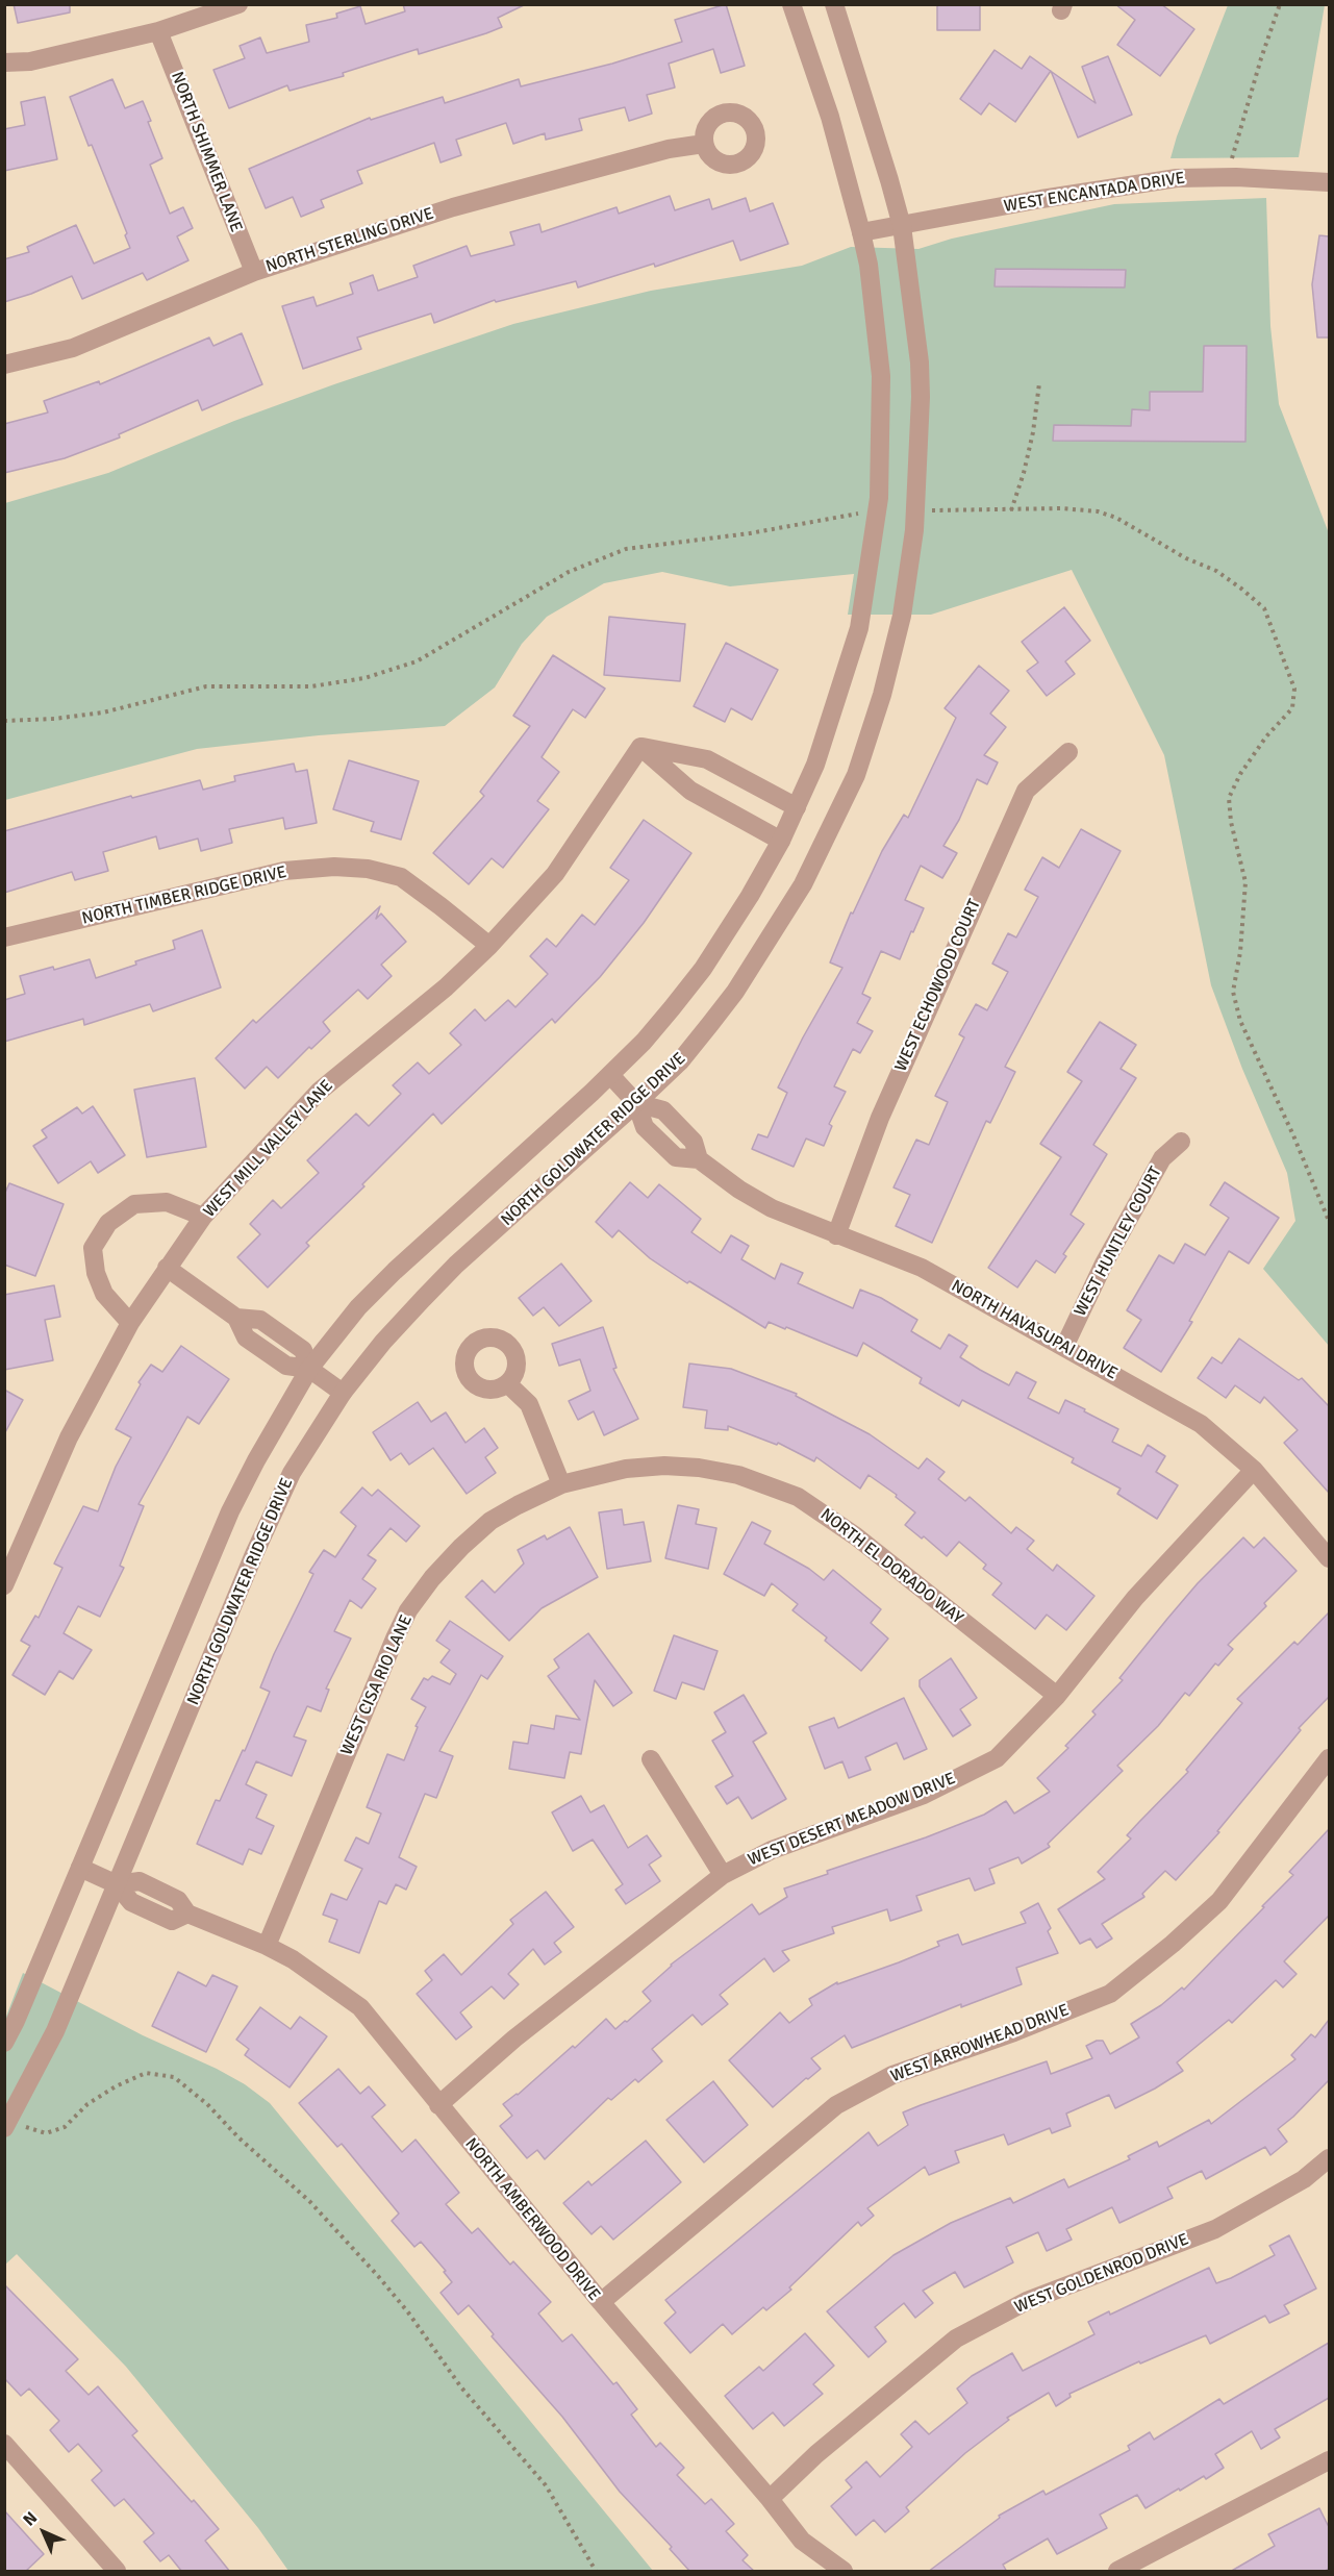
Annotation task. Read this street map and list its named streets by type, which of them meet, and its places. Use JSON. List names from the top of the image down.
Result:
{
  "streets": {
    "street": [
      "NORTH SHIMMER LANE",
      "WEST ENCANTADA DRIVE",
      "NORTH STERLING DRIVE",
      "NORTH TIMBER RIDGE DRIVE",
      "WEST ECHOWOOD COURT",
      "NORTH GOLDWATER RIDGE DRIVE",
      "WEST MILL VALLEY LANE",
      "WEST HUNTLEY COURT",
      "NORTH HAVASUPAI DRIVE",
      "NORTH EL DORADO WAY",
      "WEST CISA RIO LANE",
      "WEST DESERT MEADOW DRIVE",
      "WEST ARROWHEAD DRIVE",
      "NORTH AMBERWOOD DRIVE",
      "WEST GOLDENROD DRIVE"
    ]
  },
  "crossings": [
    ["NORTH SHIMMER LANE", "NORTH STERLING DRIVE"],
    ["WEST ENCANTADA DRIVE", "NORTH GOLDWATER RIDGE DRIVE"],
    ["NORTH TIMBER RIDGE DRIVE", "WEST MILL VALLEY LANE"],
    ["WEST ECHOWOOD COURT", "NORTH HAVASUPAI DRIVE"],
    ["NORTH GOLDWATER RIDGE DRIVE", "NORTH HAVASUPAI DRIVE"],
    ["NORTH GOLDWATER RIDGE DRIVE", "NORTH AMBERWOOD DRIVE"],
    ["WEST HUNTLEY COURT", "NORTH HAVASUPAI DRIVE"],
    ["NORTH HAVASUPAI DRIVE", "WEST DESERT MEADOW DRIVE"],
    ["NORTH EL DORADO WAY", "WEST CISA RIO LANE"],
    ["NORTH EL DORADO WAY", "WEST DESERT MEADOW DRIVE"],
    ["WEST CISA RIO LANE", "NORTH AMBERWOOD DRIVE"],
    ["WEST DESERT MEADOW DRIVE", "NORTH AMBERWOOD DRIVE"],
    ["WEST ARROWHEAD DRIVE", "NORTH AMBERWOOD DRIVE"],
    ["NORTH AMBERWOOD DRIVE", "WEST GOLDENROD DRIVE"]
  ],
  "north": "top left"
}
